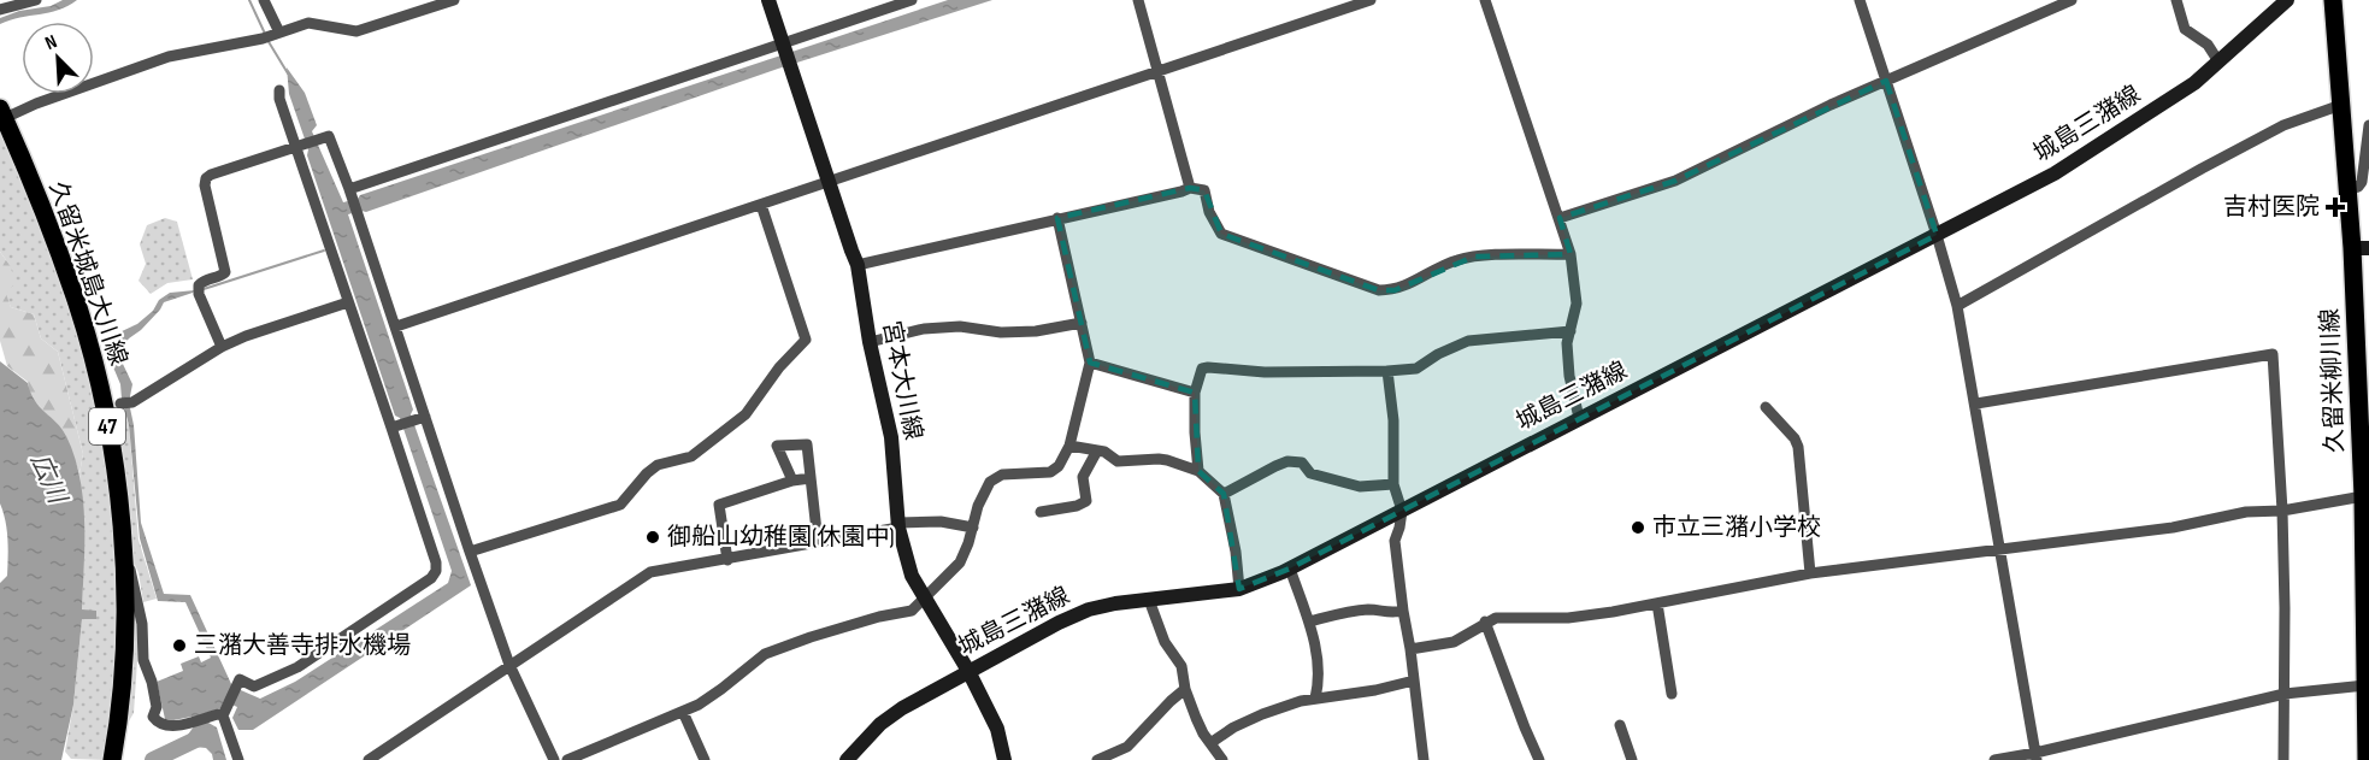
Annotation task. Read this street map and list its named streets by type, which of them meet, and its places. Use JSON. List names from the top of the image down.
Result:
{
  "streets": {
    "main road": [
      "城島三潴線",
      "久留米城島大川線",
      "宮本大川線",
      "久留米柳川線",
      "47"
    ]
  },
  "crossings": [
    ["城島三潴線", "宮本大川線"]
  ],
  "water": ["広川"],
  "places": {
    "health": ["吉村医院"],
    "other": ["市立三潴小学校", "御船山幼稚園(休園中)", "三潴大善寺排水機場"]
  },
  "north": "top left"
}
